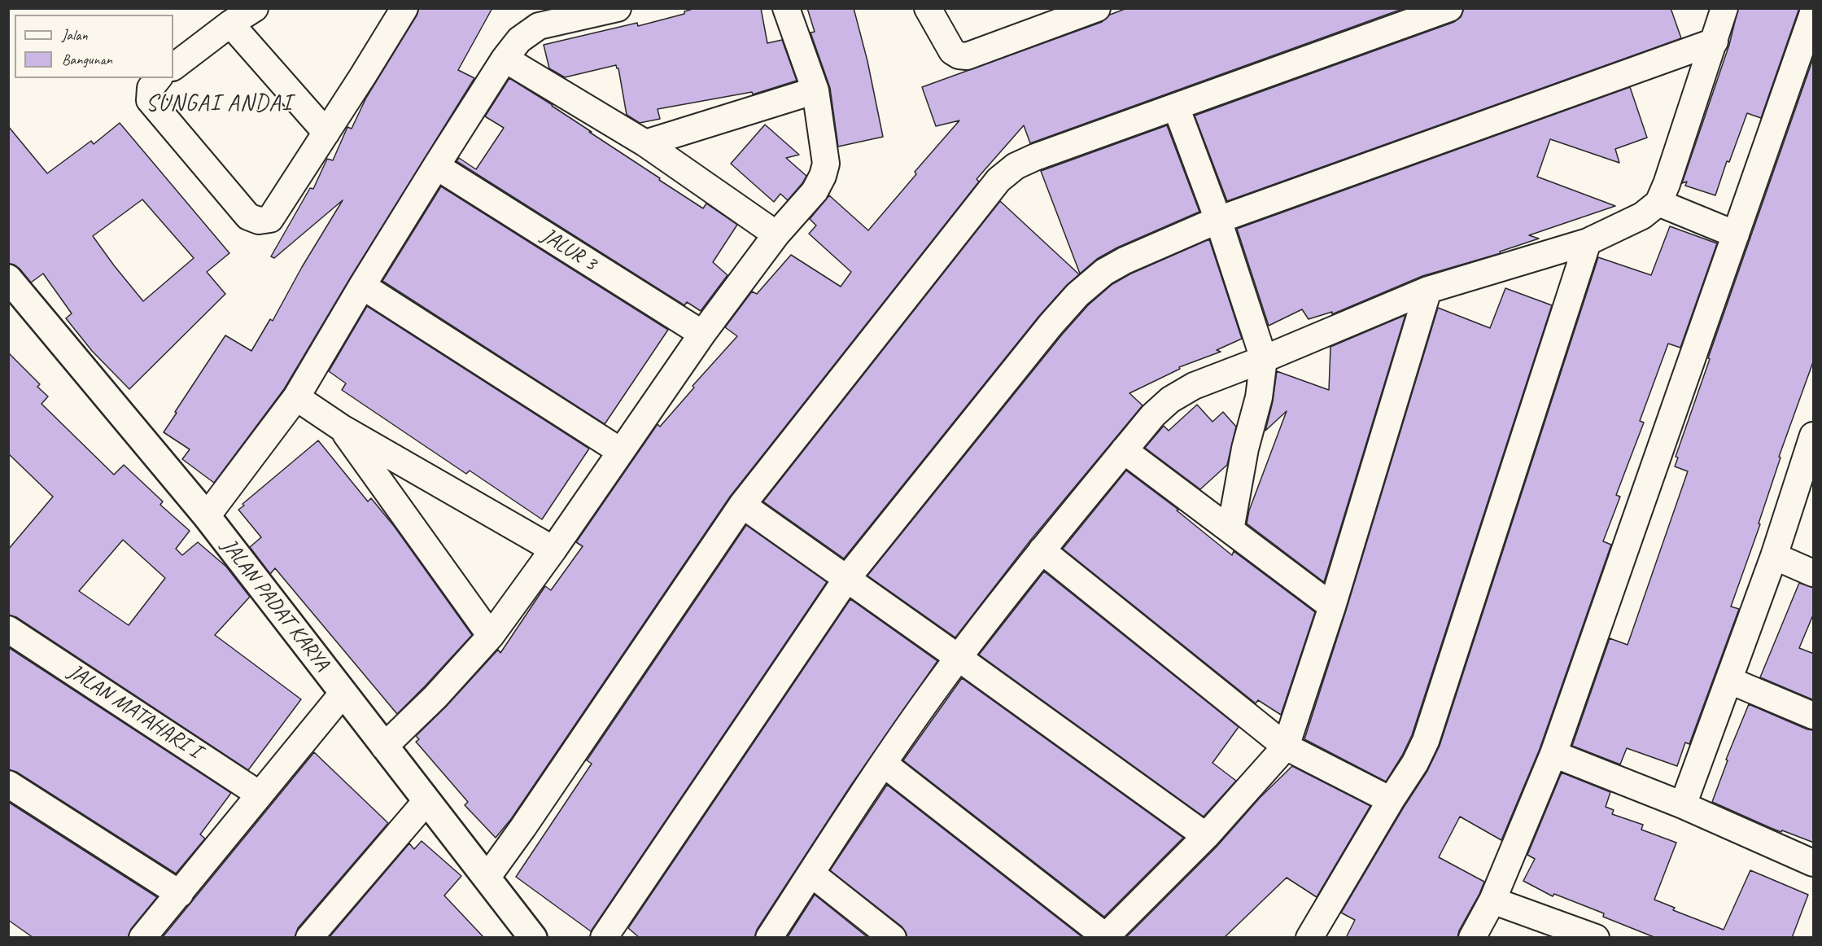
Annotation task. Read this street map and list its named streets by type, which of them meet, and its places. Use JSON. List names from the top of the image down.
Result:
{
  "streets": {
    "street": ["JALUR 3", "JALAN PADAT KARYA", "JALAN MATAHARI I"]
  },
  "districts": ["SUNGAI ANDAI"],
  "legend": ["Jalan", "Bangunan"]
}
